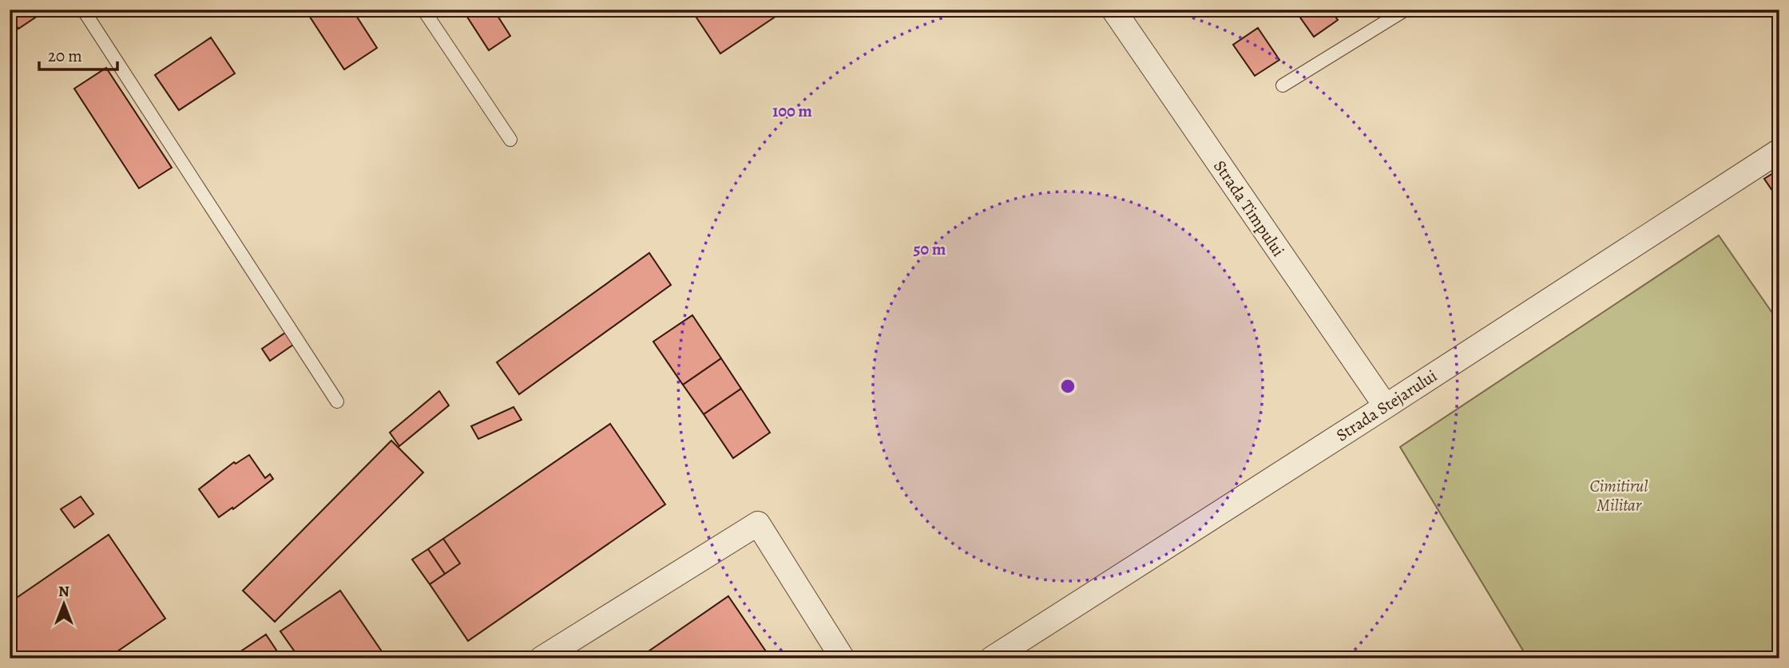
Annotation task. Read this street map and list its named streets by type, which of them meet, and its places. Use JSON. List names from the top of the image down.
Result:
{
  "streets": {
    "street": ["Strada Timpului", "Strada Stejarului"]
  },
  "crossings": [
    ["Strada Timpului", "Strada Stejarului"]
  ],
  "parks": ["Cimitirul Militar"],
  "scale_bar": "20 m",
  "north": "top",
  "rings": ["100 m", "50 m"]
}
